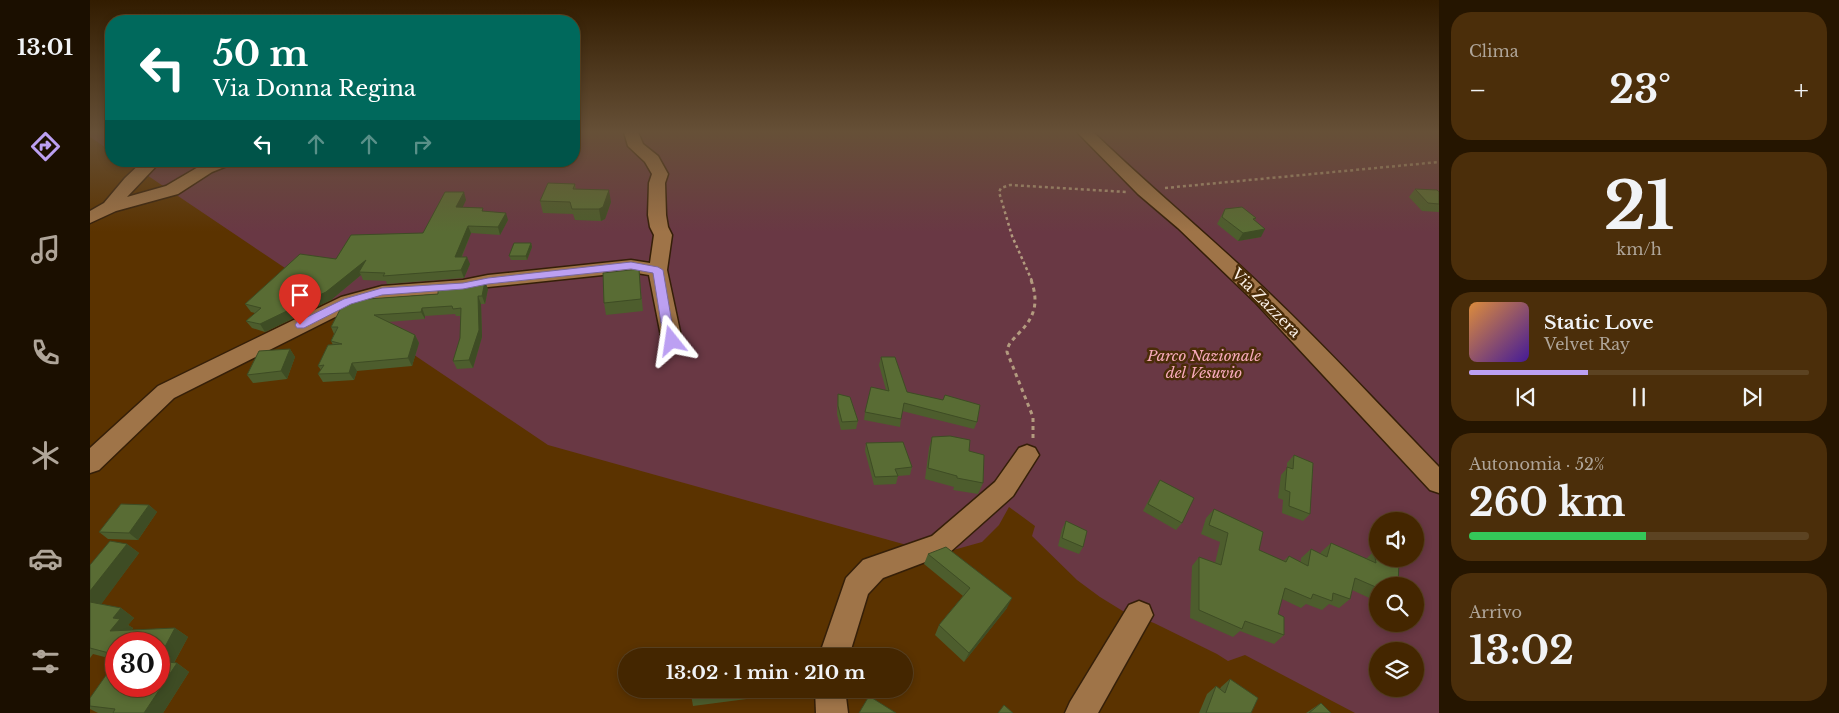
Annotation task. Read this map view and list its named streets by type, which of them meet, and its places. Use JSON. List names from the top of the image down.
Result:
{
  "streets": {
    "street": ["Via Zazzera"]
  },
  "parks": ["Parco Nazionale del Vesuvio"],
  "page": {
    "tabs": "13:01",
    "tile": [
      "Clima",
      ["21", "km/h"],
      ["Autonomia · 52%", "260 km"],
      ["Arrivo", "13:02"]
    ],
    "turn": ["50 m", "Via Donna Regina"],
    "heat": ["−", "23°", "+"],
    "song": ["Static Love", "Velvet Ray"],
    "limit": "30",
    "trip": "13:02 · 1 min · 210 m"
  }
}
